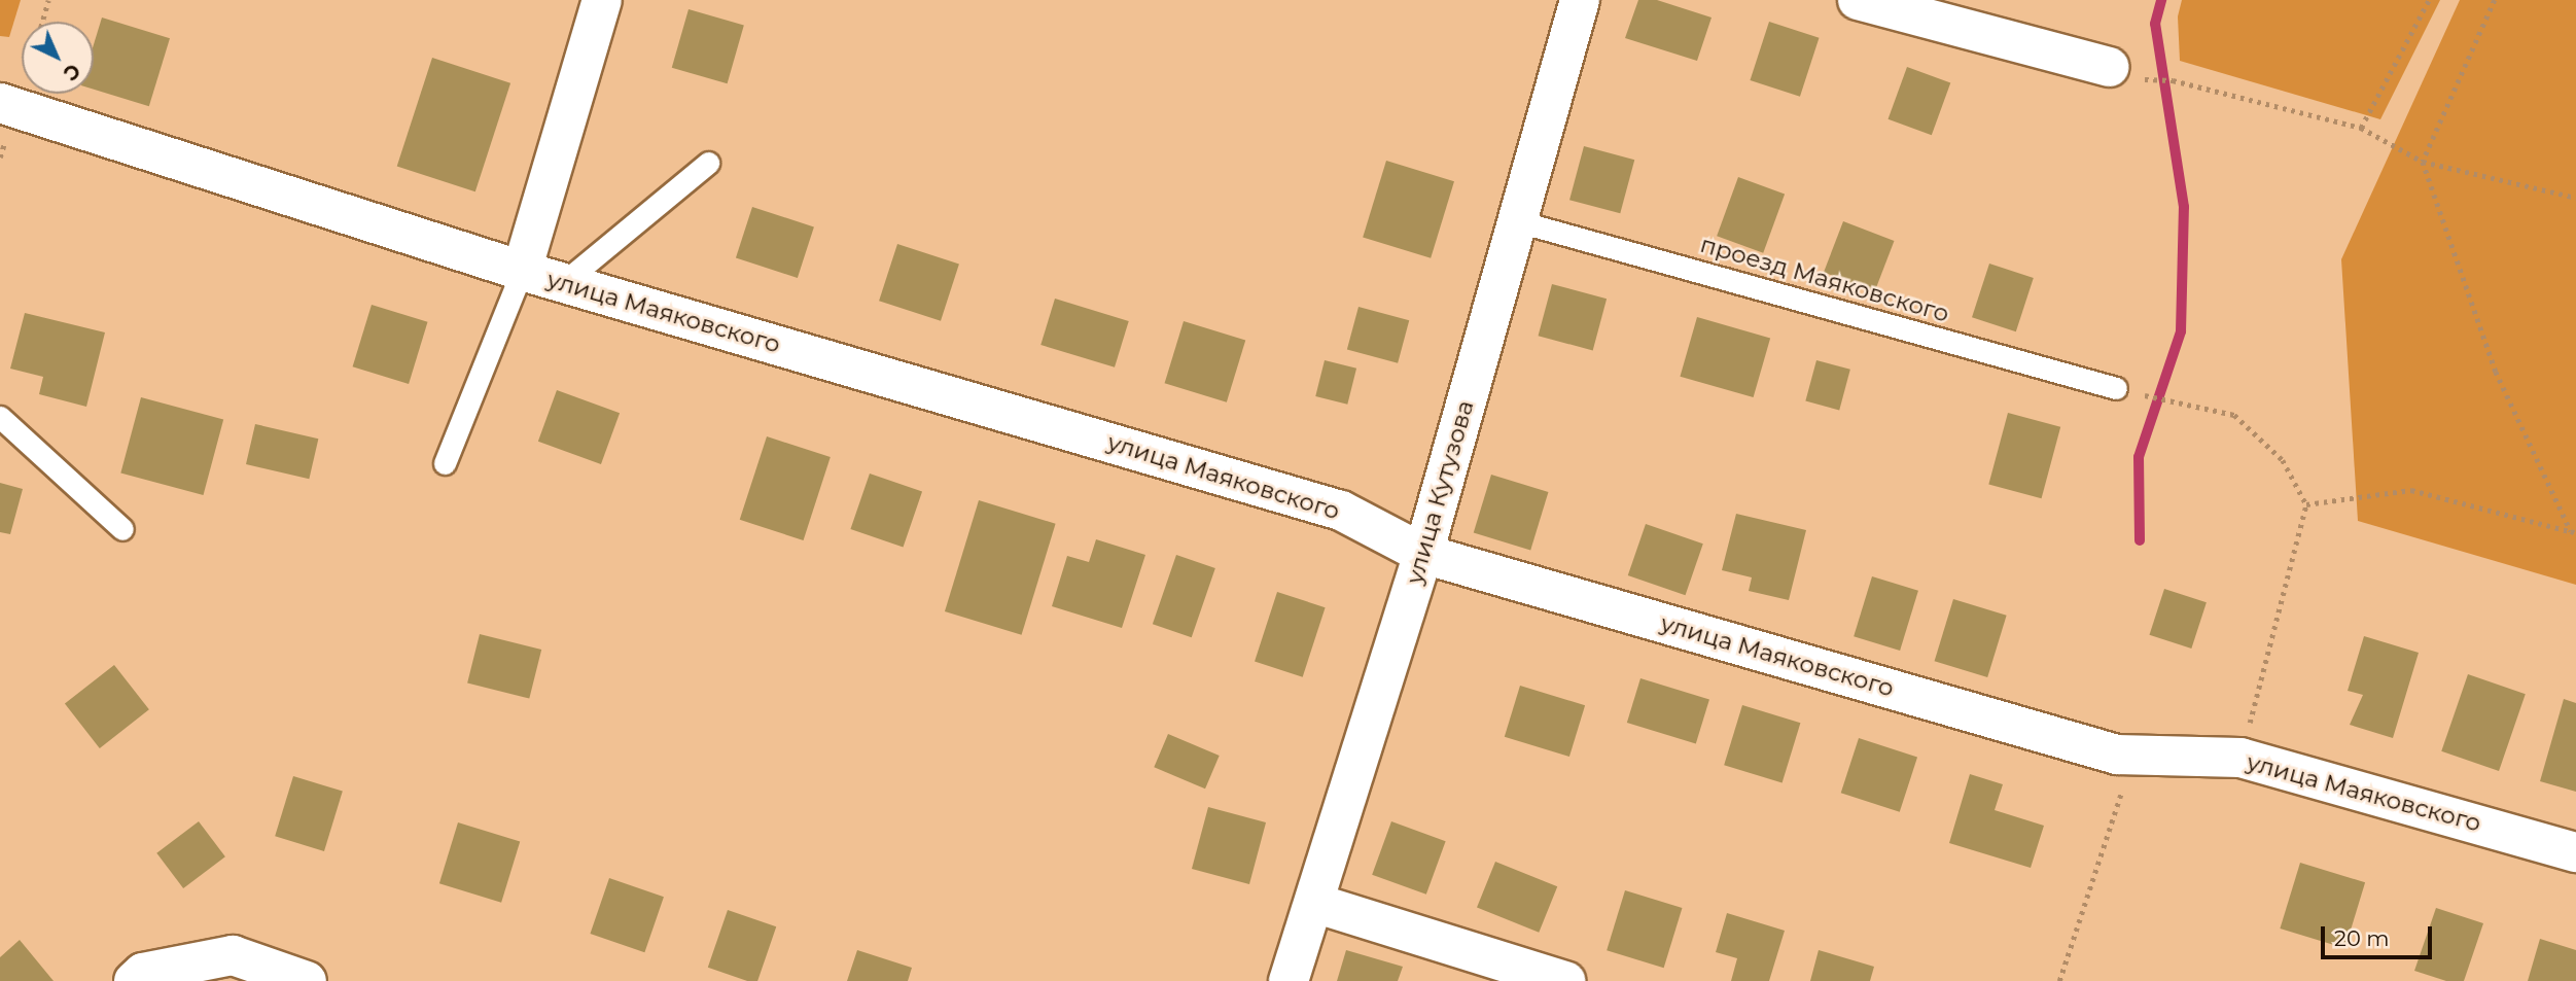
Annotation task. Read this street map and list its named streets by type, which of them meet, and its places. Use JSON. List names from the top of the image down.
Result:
{
  "streets": {
    "street": ["улица Маяковского", "улица Кутузова"],
    "lane": ["проезд Маяковского"]
  },
  "crossings": [
    ["проезд Маяковского", "улица Кутузова"],
    ["улица Маяковского", "улица Кутузова"]
  ],
  "scale_bar": "20 m",
  "north": "bottom right"
}
